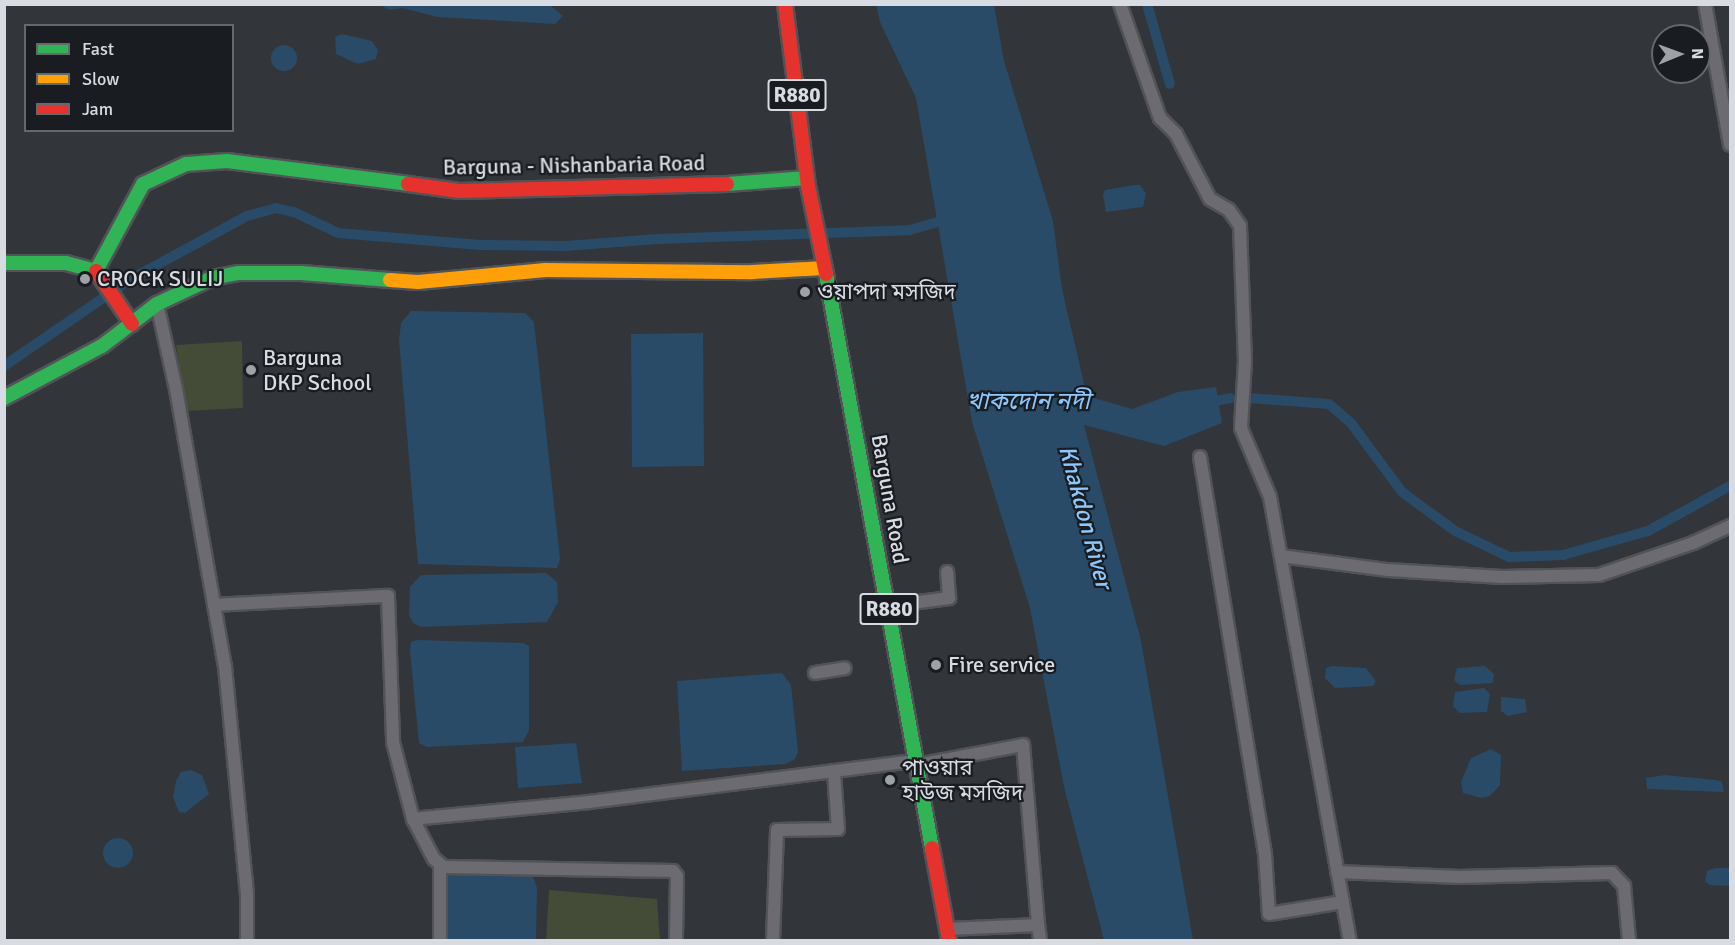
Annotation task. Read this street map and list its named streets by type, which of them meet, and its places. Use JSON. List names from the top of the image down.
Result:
{
  "streets": {
    "street": ["R880", "Barguna - Nishanbaria Road", "Barguna Road"]
  },
  "crossings": [
    ["Barguna - Nishanbaria Road", "Barguna Road"]
  ],
  "water": ["খাকদোন নদী", "Khakdon River"],
  "places": [
    "CROCK SULIJ",
    "ওয়াপদা মসজিদ",
    "Barguna DKP School",
    "Fire service",
    "পাওয়ার হাউজ মসজিদ"
  ],
  "legend": ["Fast", "Slow", "Jam"],
  "north": "right"
}
